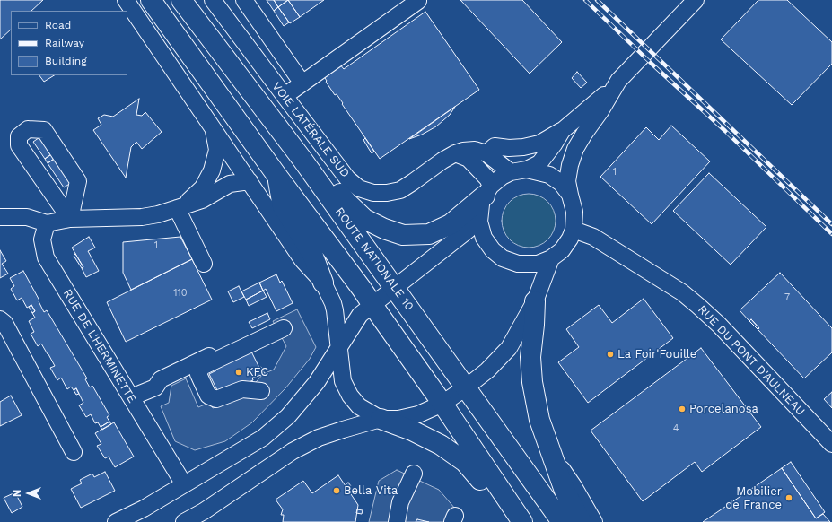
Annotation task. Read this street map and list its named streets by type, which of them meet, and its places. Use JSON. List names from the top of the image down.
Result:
{
  "streets": {
    "main road": ["ROUTE NATIONALE 10"],
    "street": ["VOIE LATÉRALE SUD", "RUE DE L'HERMINETTE", "RUE DU PONT D'AULNEAU"]
  },
  "crossings": [
    ["VOIE LATÉRALE SUD", "RUE DU PONT D'AULNEAU"]
  ],
  "places": [
    "La Foir'Fouille",
    "KFC",
    "Porcelanosa",
    "Bella Vita",
    "Mobilier de France"
  ],
  "house_numbers": [
    "1",
    "1",
    "110",
    "7",
    "4"
  ],
  "legend": ["Road", "Railway", "Building"],
  "north": "left"
}
